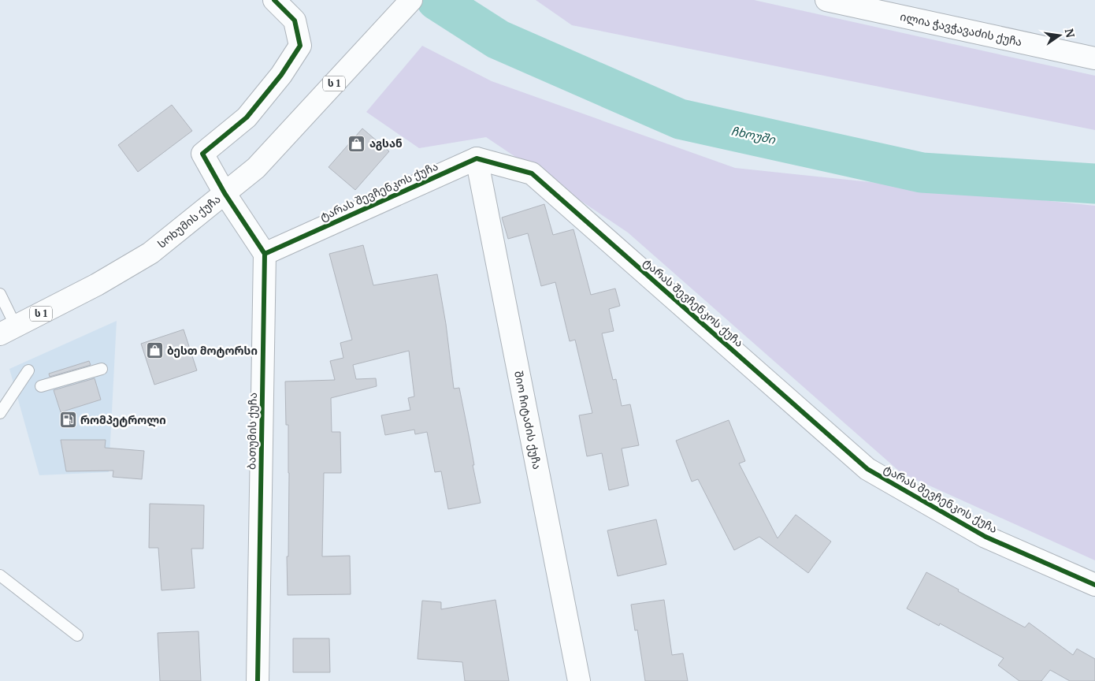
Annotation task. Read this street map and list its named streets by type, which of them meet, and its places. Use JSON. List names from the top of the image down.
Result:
{
  "streets": {
    "main road": [
      "ილია ჭავჭავაძის ქუჩა",
      "ს 1",
      "ტარას შევჩენკოს ქუჩა",
      "სოხუმის ქუჩა",
      "შიო ჩიტაძის ქუჩა",
      "ბათუმის ქუჩა"
    ]
  },
  "crossings": [
    ["ტარას შევჩენკოს ქუჩა", "შიო ჩიტაძის ქუჩა"],
    ["ტარას შევჩენკოს ქუჩა", "ბათუმის ქუჩა"]
  ],
  "water": ["ჩხოუში"],
  "places": {
    "shop": ["აგსან", "ბესთ მოტორსი"],
    "fuel station": ["რომპეტროლი"]
  },
  "north": "right"
}
